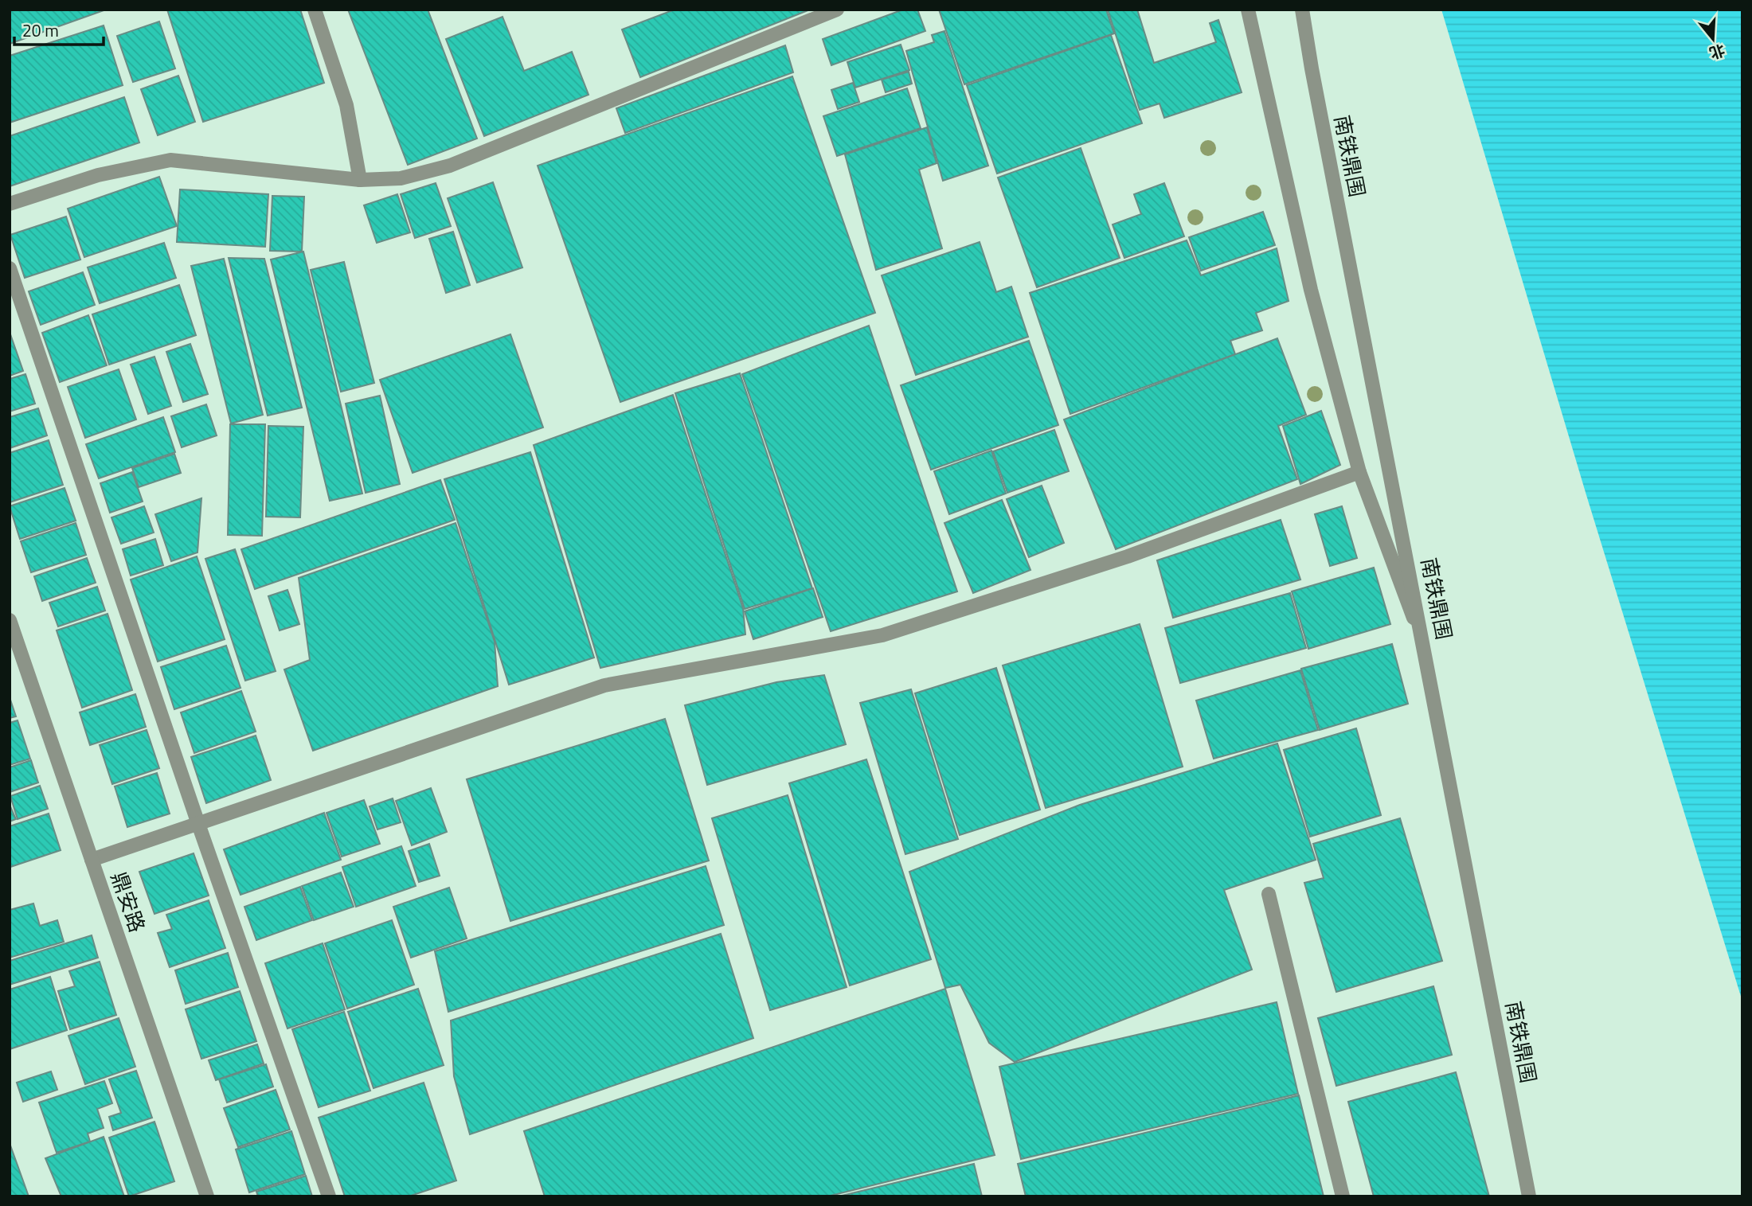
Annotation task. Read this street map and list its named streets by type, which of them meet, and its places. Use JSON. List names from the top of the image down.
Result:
{
  "streets": {
    "street": ["南铁鼎围", "鼎安路"]
  },
  "scale_bar": "20 m",
  "north": "bottom"
}
